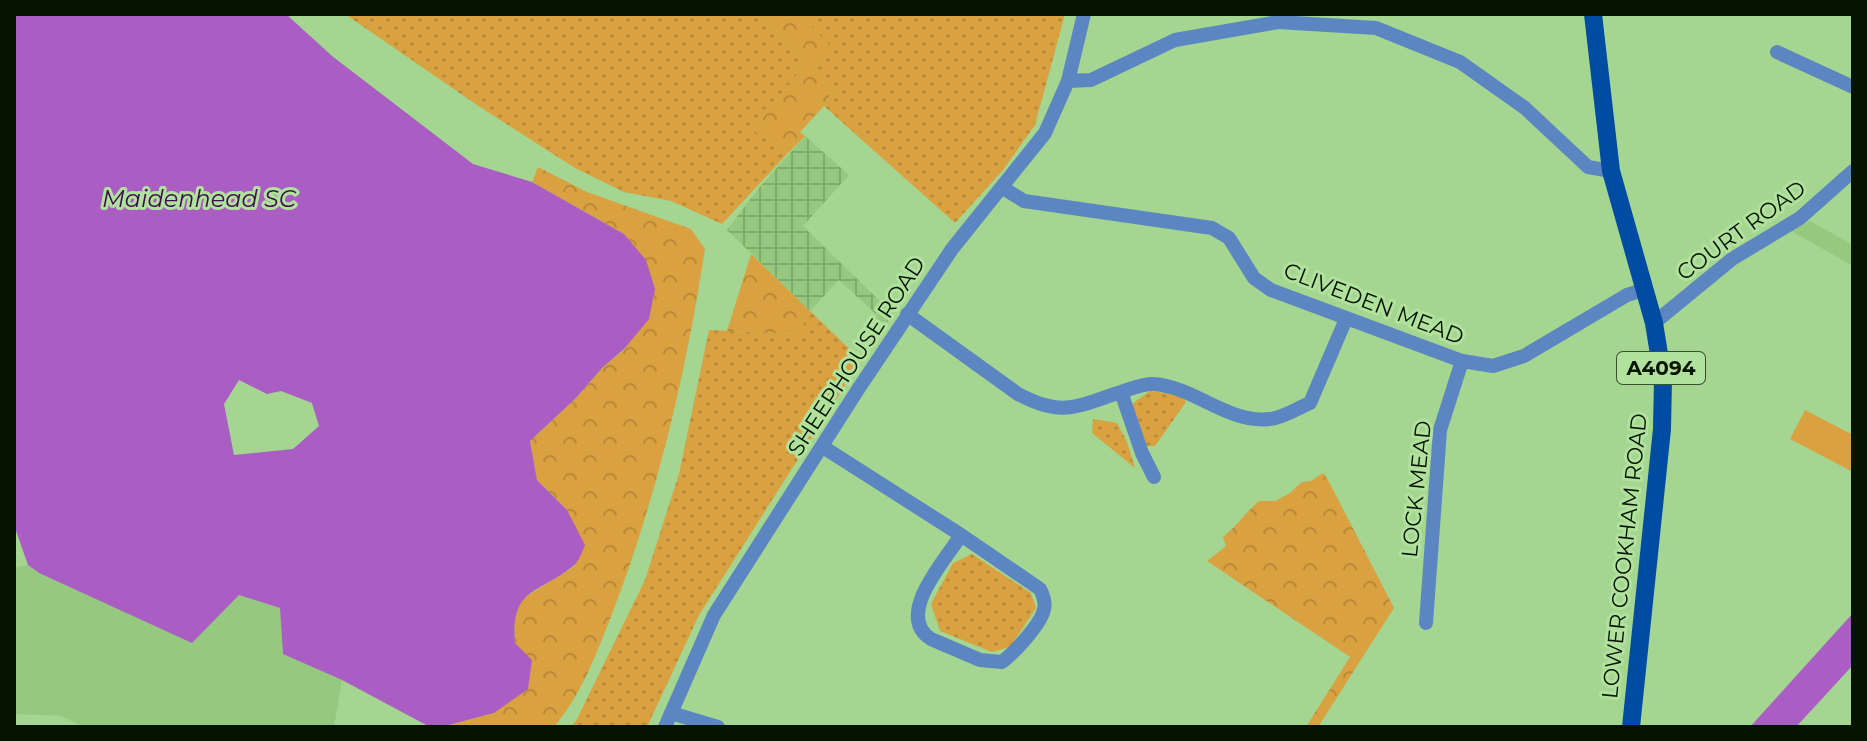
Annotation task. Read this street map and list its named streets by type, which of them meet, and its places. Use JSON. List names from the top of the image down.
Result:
{
  "streets": {
    "main road": ["A4094", "LOWER COOKHAM ROAD"],
    "street": [
      "COURT ROAD",
      "CLIVEDEN MEAD",
      "SHEEPHOUSE ROAD",
      "LOCK MEAD"
    ]
  },
  "crossings": [
    ["COURT ROAD", "LOWER COOKHAM ROAD"],
    ["CLIVEDEN MEAD", "SHEEPHOUSE ROAD"],
    ["CLIVEDEN MEAD", "LOCK MEAD"],
    ["CLIVEDEN MEAD", "LOWER COOKHAM ROAD"]
  ],
  "water": ["Maidenhead SC"]
}
